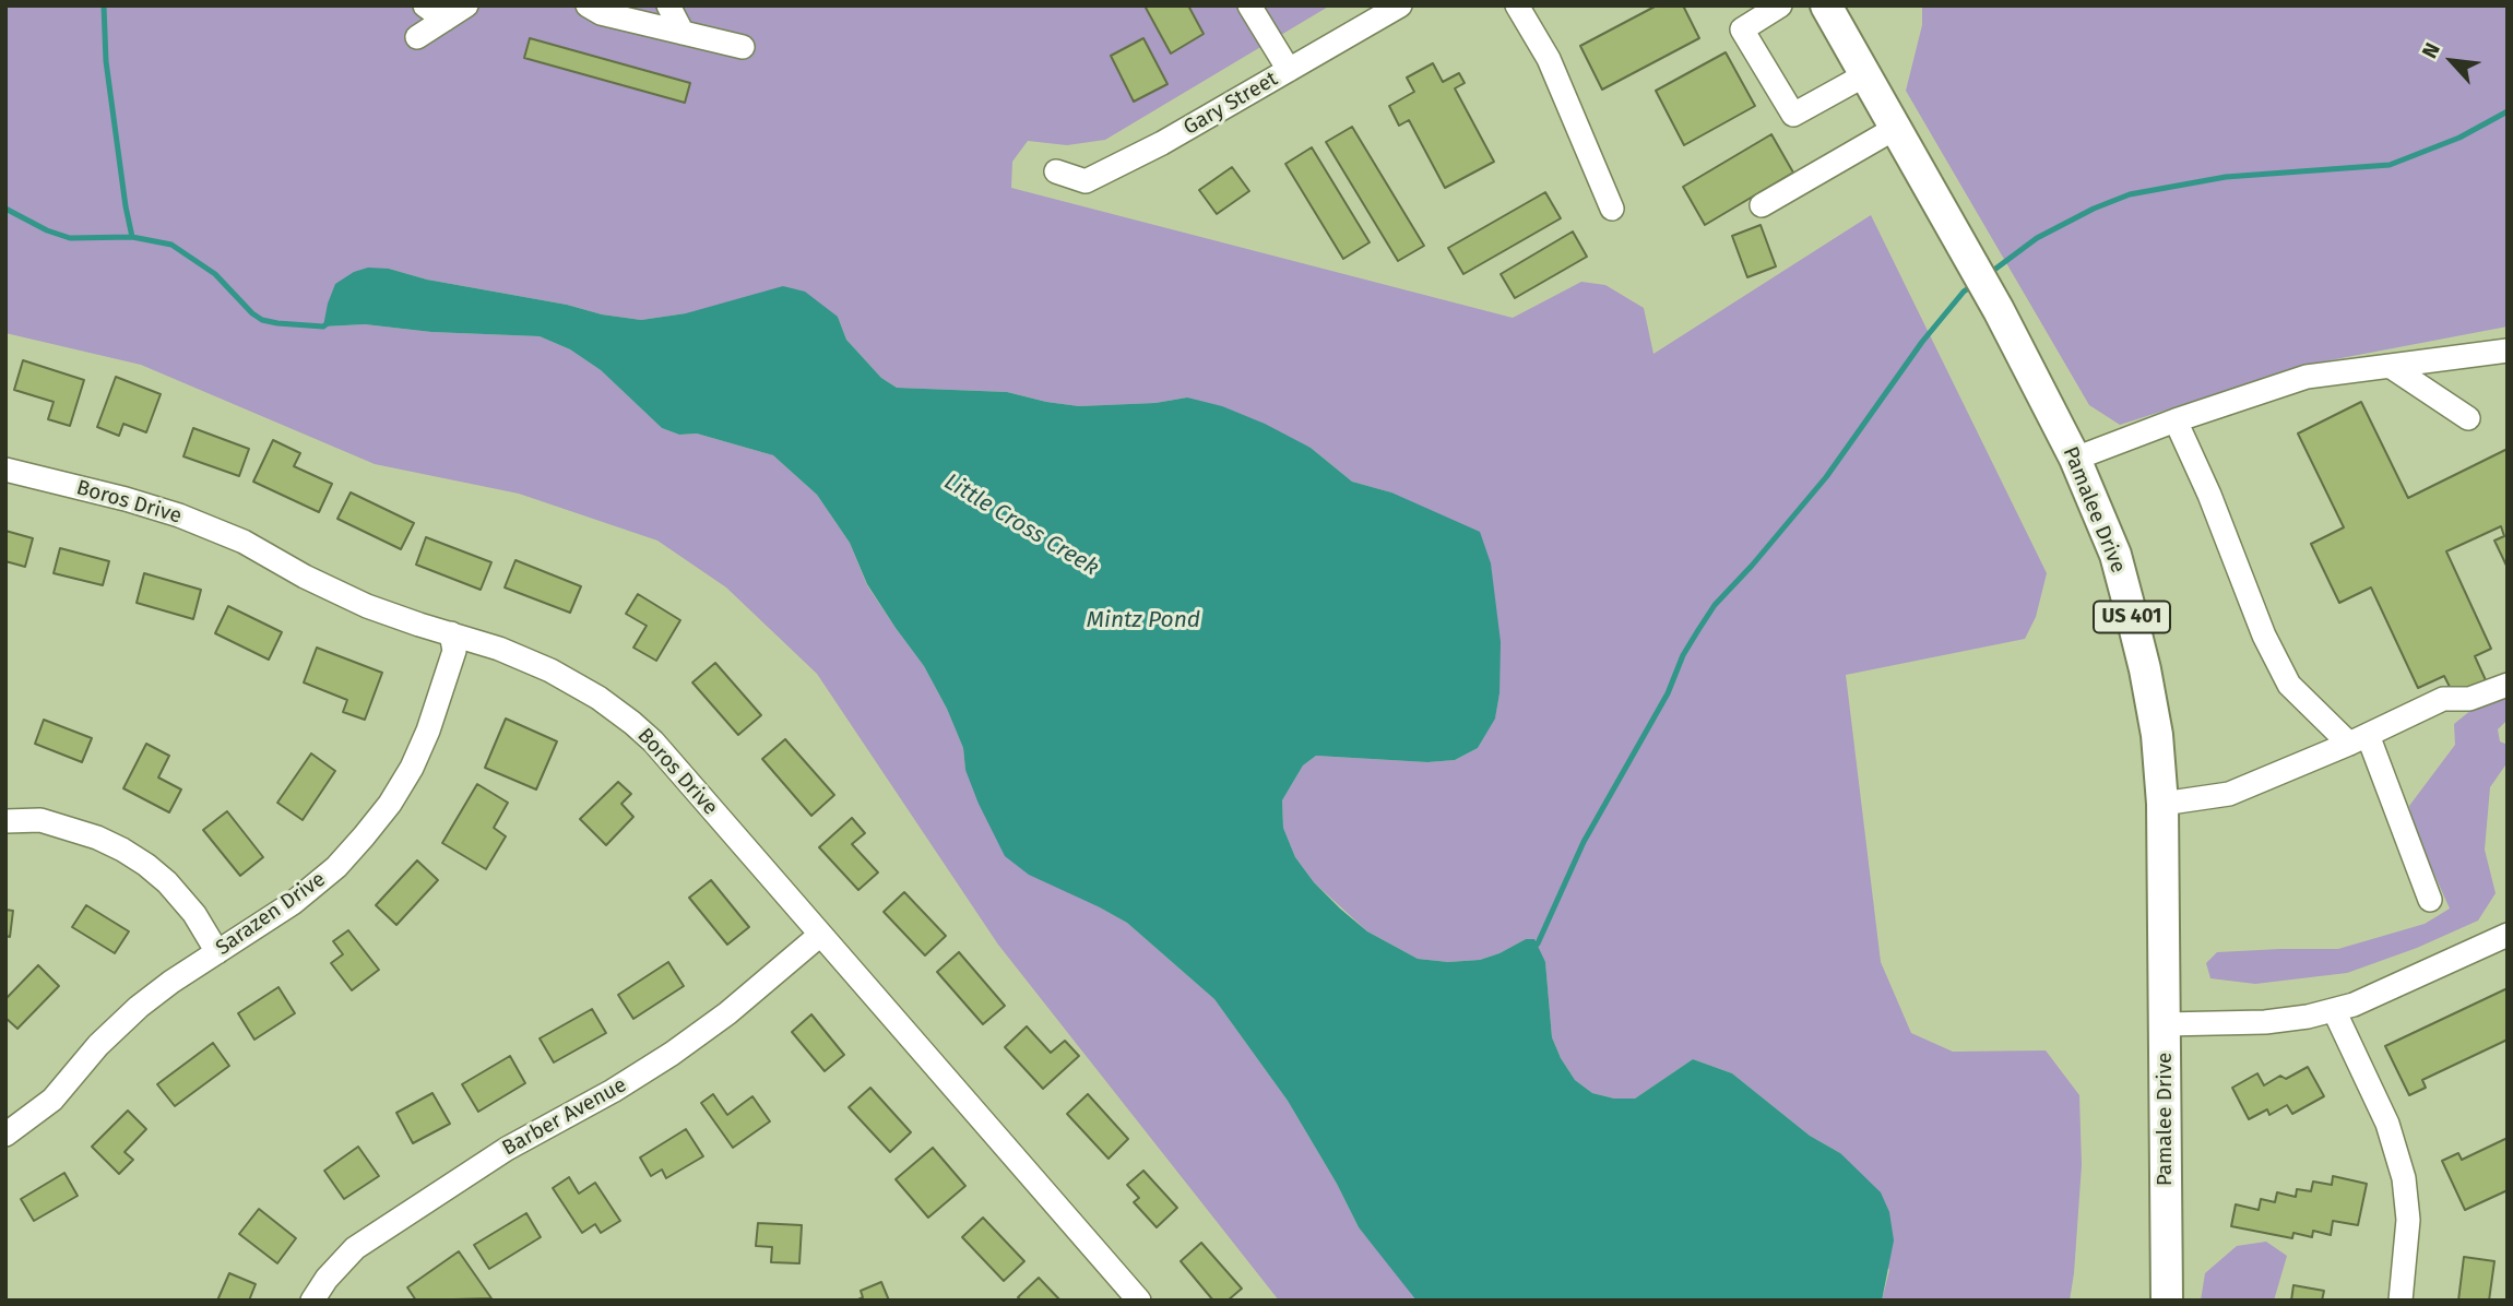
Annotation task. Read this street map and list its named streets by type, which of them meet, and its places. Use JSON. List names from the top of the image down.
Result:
{
  "streets": {
    "main road": ["Pamalee Drive", "US 401"],
    "street": [
      "Gary Street",
      "Boros Drive",
      "Sarazen Drive",
      "Barber Avenue"
    ]
  },
  "crossings": [
    ["Boros Drive", "Sarazen Drive"],
    ["Boros Drive", "Barber Avenue"]
  ],
  "water": ["Little Cross Creek", "Mintz Pond"],
  "north": "top left"
}
